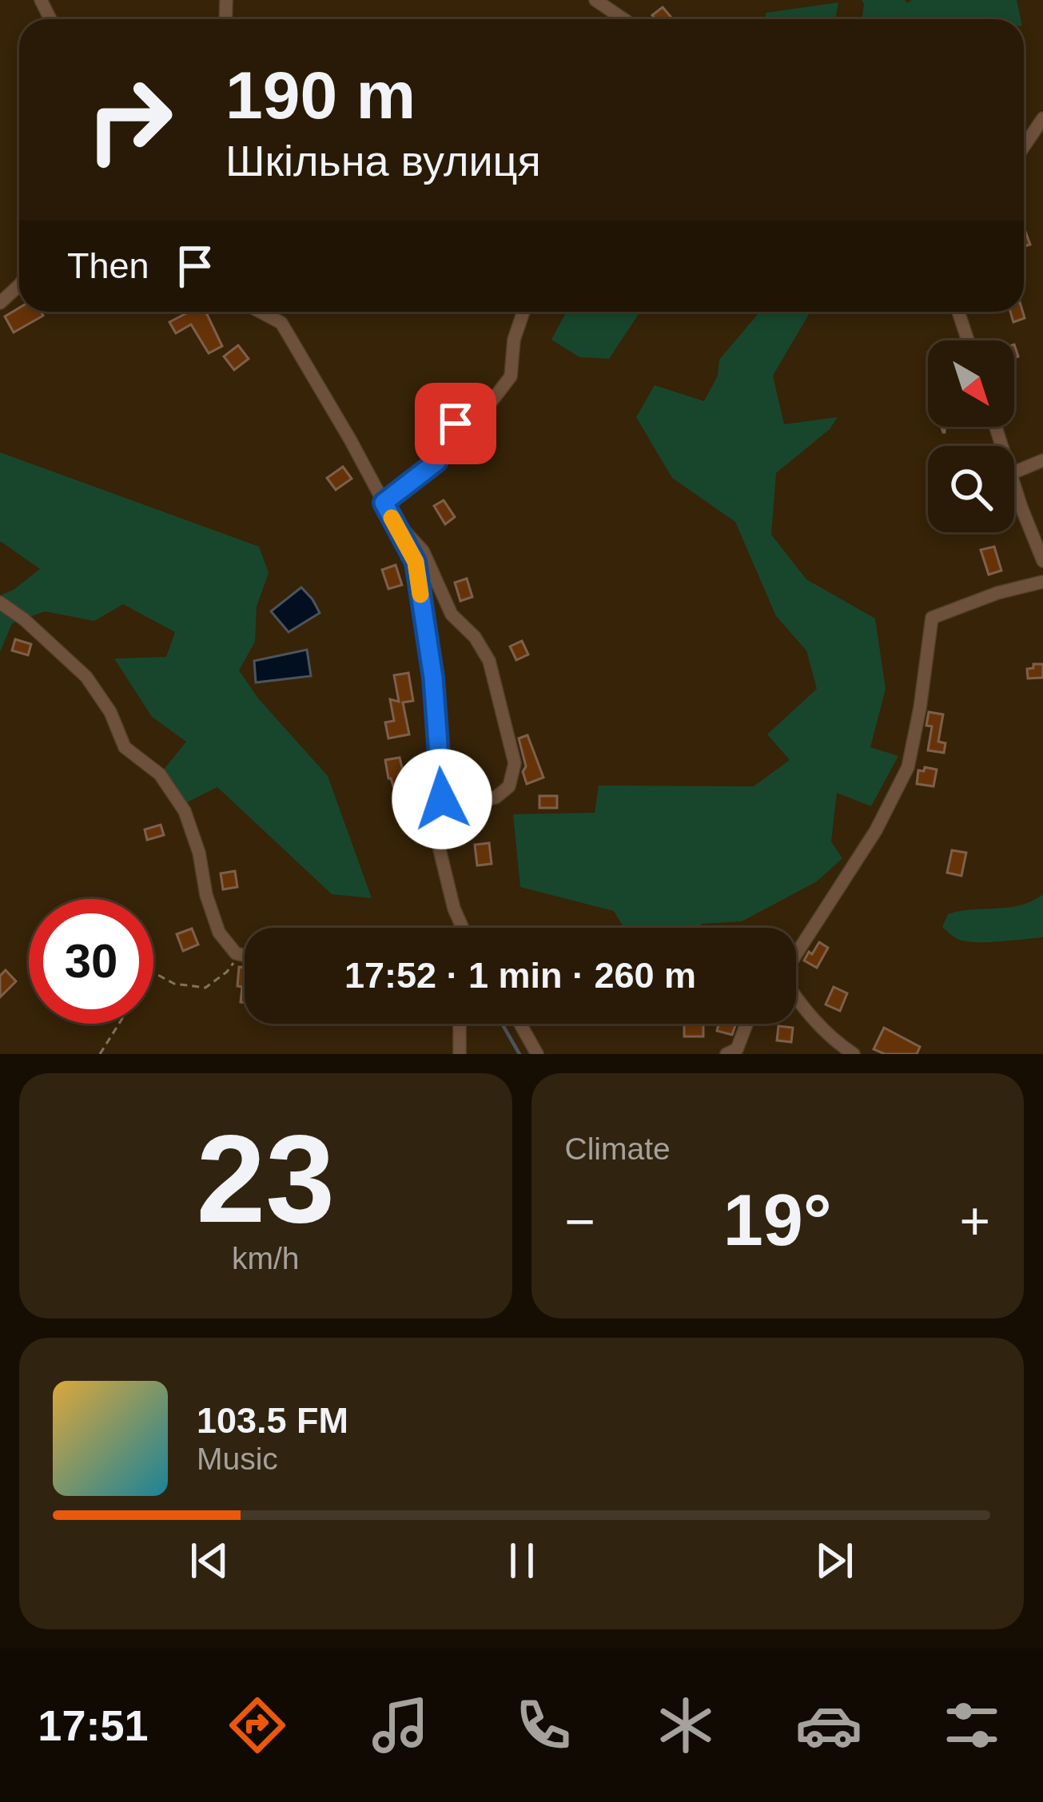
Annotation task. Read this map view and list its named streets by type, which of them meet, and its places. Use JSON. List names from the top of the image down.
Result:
{
  "north": "bottom right",
  "page": {
    "turn": ["190 m", "Шкільна вулиця"],
    "then": "Then",
    "limit": "30",
    "trip": "17:52 · 1 min · 260 m",
    "tile": [
      ["23", "km/h"],
      "Climate"
    ],
    "heat": ["−", "19°", "+"],
    "song": ["103.5 FM", "Music"],
    "tabs": "17:51"
  }
}
